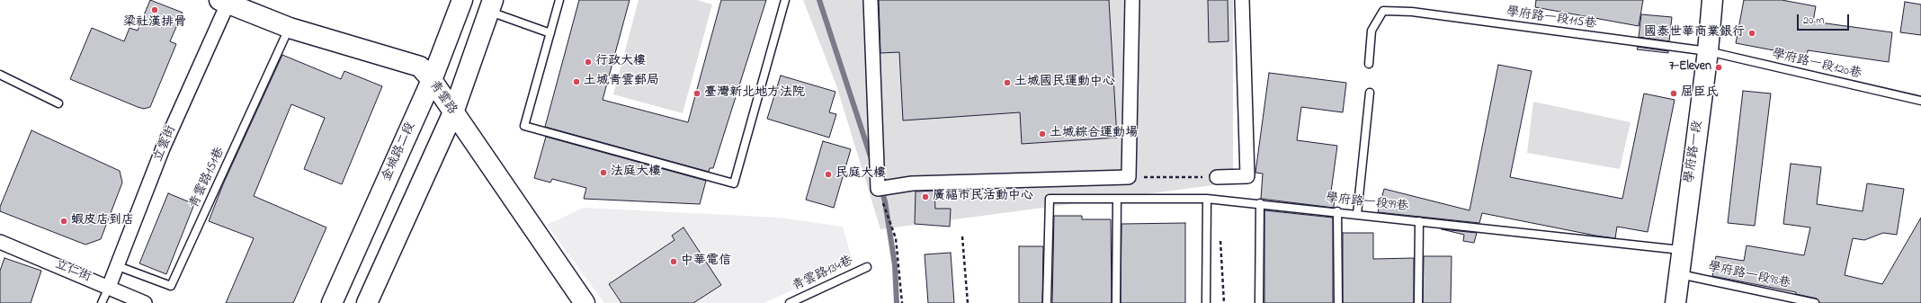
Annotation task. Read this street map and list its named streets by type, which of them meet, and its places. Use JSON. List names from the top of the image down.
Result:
{
  "streets": {
    "street": [
      "青雲路",
      "立雲街",
      "金城路二段",
      "學府路一段",
      "立仁街"
    ],
    "lane": [
      "學府路一段115巷",
      "學府路一段120巷",
      "青雲路151巷",
      "學府路一段99巷",
      "青雲路134巷",
      "學府路一段98巷"
    ]
  },
  "crossings": [
    ["學府路一段115巷", "學府路一段120巷"],
    ["學府路一段115巷", "學府路一段"],
    ["學府路一段120巷", "學府路一段"],
    ["青雲路", "立雲街"],
    ["青雲路", "金城路二段"],
    ["青雲路", "青雲路151巷"],
    ["立雲街", "青雲路151巷"],
    ["立雲街", "立仁街"],
    ["學府路一段", "學府路一段99巷"],
    ["學府路一段", "學府路一段98巷"]
  ],
  "places": [
    "梁社漢排骨",
    "國泰世華商業銀行",
    "行政大樓",
    "7-Eleven",
    "土城青雲郵局",
    "土城國民運動中心",
    "臺灣新北地方法院",
    "屈臣氏",
    "土城綜合運動場",
    "法庭大樓",
    "民庭大樓",
    "廣福市民活動中心",
    "蝦皮店到店",
    "中華電信"
  ],
  "scale_bar": "20 m"
}
